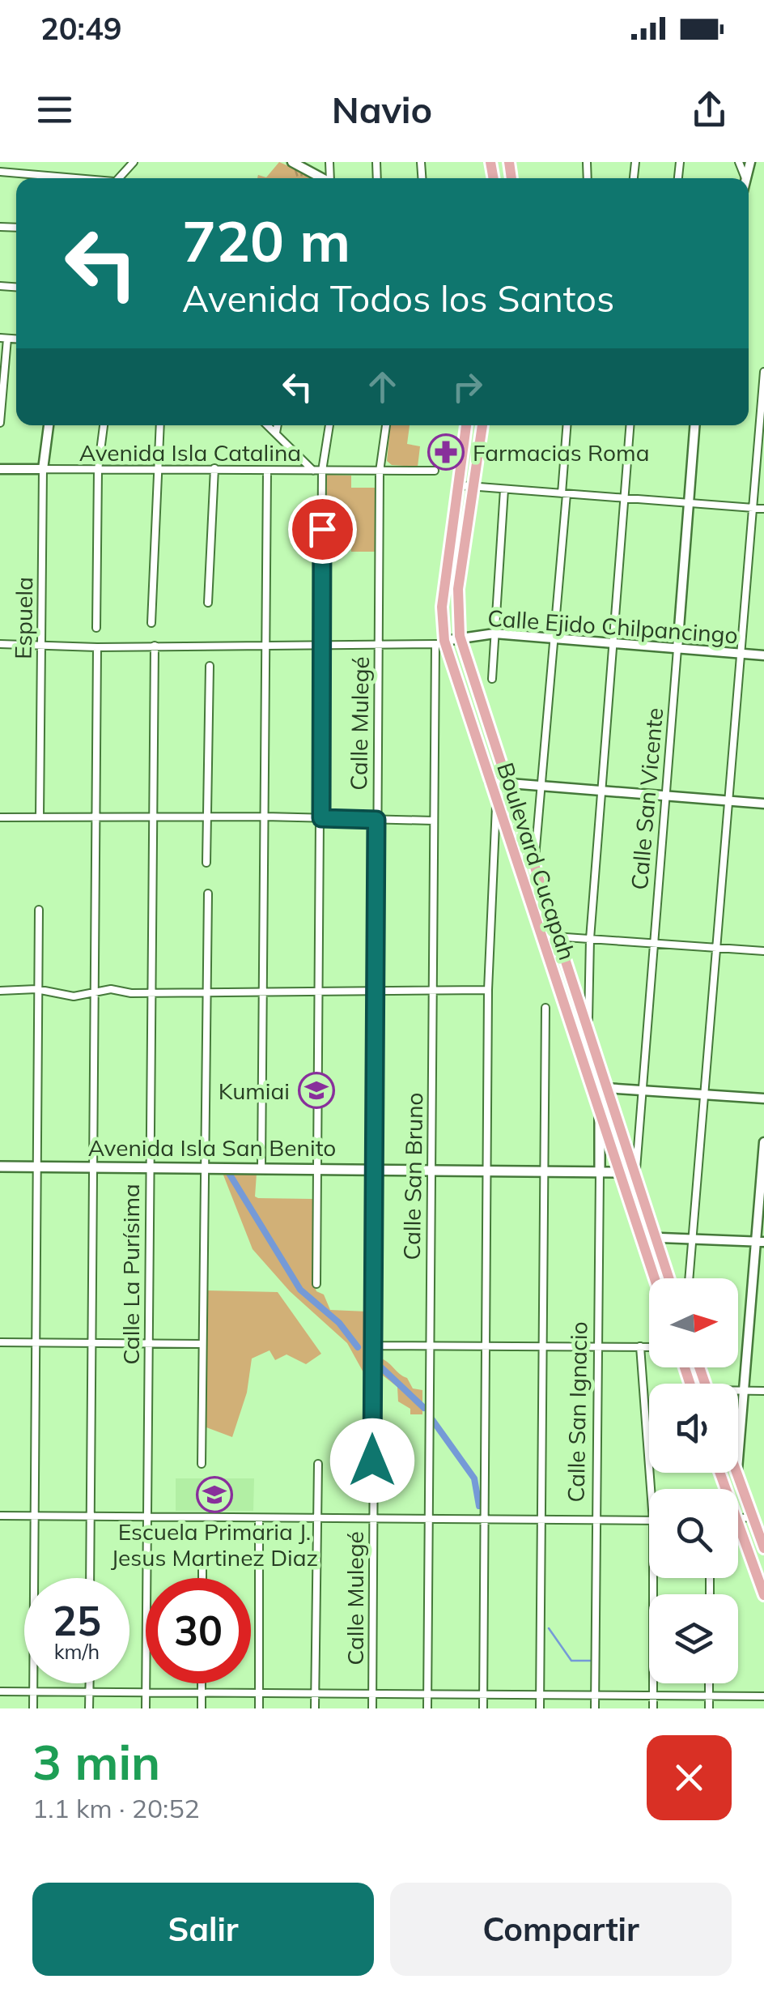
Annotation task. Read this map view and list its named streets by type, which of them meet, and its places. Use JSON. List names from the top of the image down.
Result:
{
  "streets": {
    "main road": ["Boulevard Cucapah", "Avenida Isla San Benito", "Calle San Ignacio"],
    "street": [
      "Avenida Isla Catalina",
      "Espuela",
      "Calle Ejido Chilpancingo",
      "Calle Mulegé",
      "Calle San Vicente",
      "Calle San Bruno",
      "Calle La Purísima"
    ]
  },
  "crossings": [
    ["Avenida Isla Catalina", "Espuela"],
    ["Avenida Isla Catalina", "Calle Mulegé"],
    ["Calle Ejido Chilpancingo", "Calle San Vicente"],
    ["Calle Ejido Chilpancingo", "Boulevard Cucapah"],
    ["Calle Ejido Chilpancingo", "Calle San Bruno"],
    ["Calle Mulegé", "Avenida Isla San Benito"],
    ["Calle San Vicente", "Boulevard Cucapah"],
    ["Boulevard Cucapah", "Avenida Isla San Benito"],
    ["Boulevard Cucapah", "Calle San Bruno"],
    ["Boulevard Cucapah", "Calle San Ignacio"],
    ["Avenida Isla San Benito", "Calle San Bruno"],
    ["Avenida Isla San Benito", "Calle La Purísima"],
    ["Avenida Isla San Benito", "Calle San Ignacio"]
  ],
  "places": {
    "pharmacy": ["Farmacias Roma"],
    "school or university": ["Kumiai", "Escuela Primaria J. Jesus Martinez Diaz"]
  },
  "north": "right",
  "page": {
    "status": "20:49",
    "header": "Navio",
    "turn": ["720 m", "Avenida Todos los Santos"],
    "speed": "25 km/h",
    "limit": "30",
    "heading": ["3 min", "1.1 km · 20:52"],
    "buttons": ["Salir", "Compartir"]
  }
}
